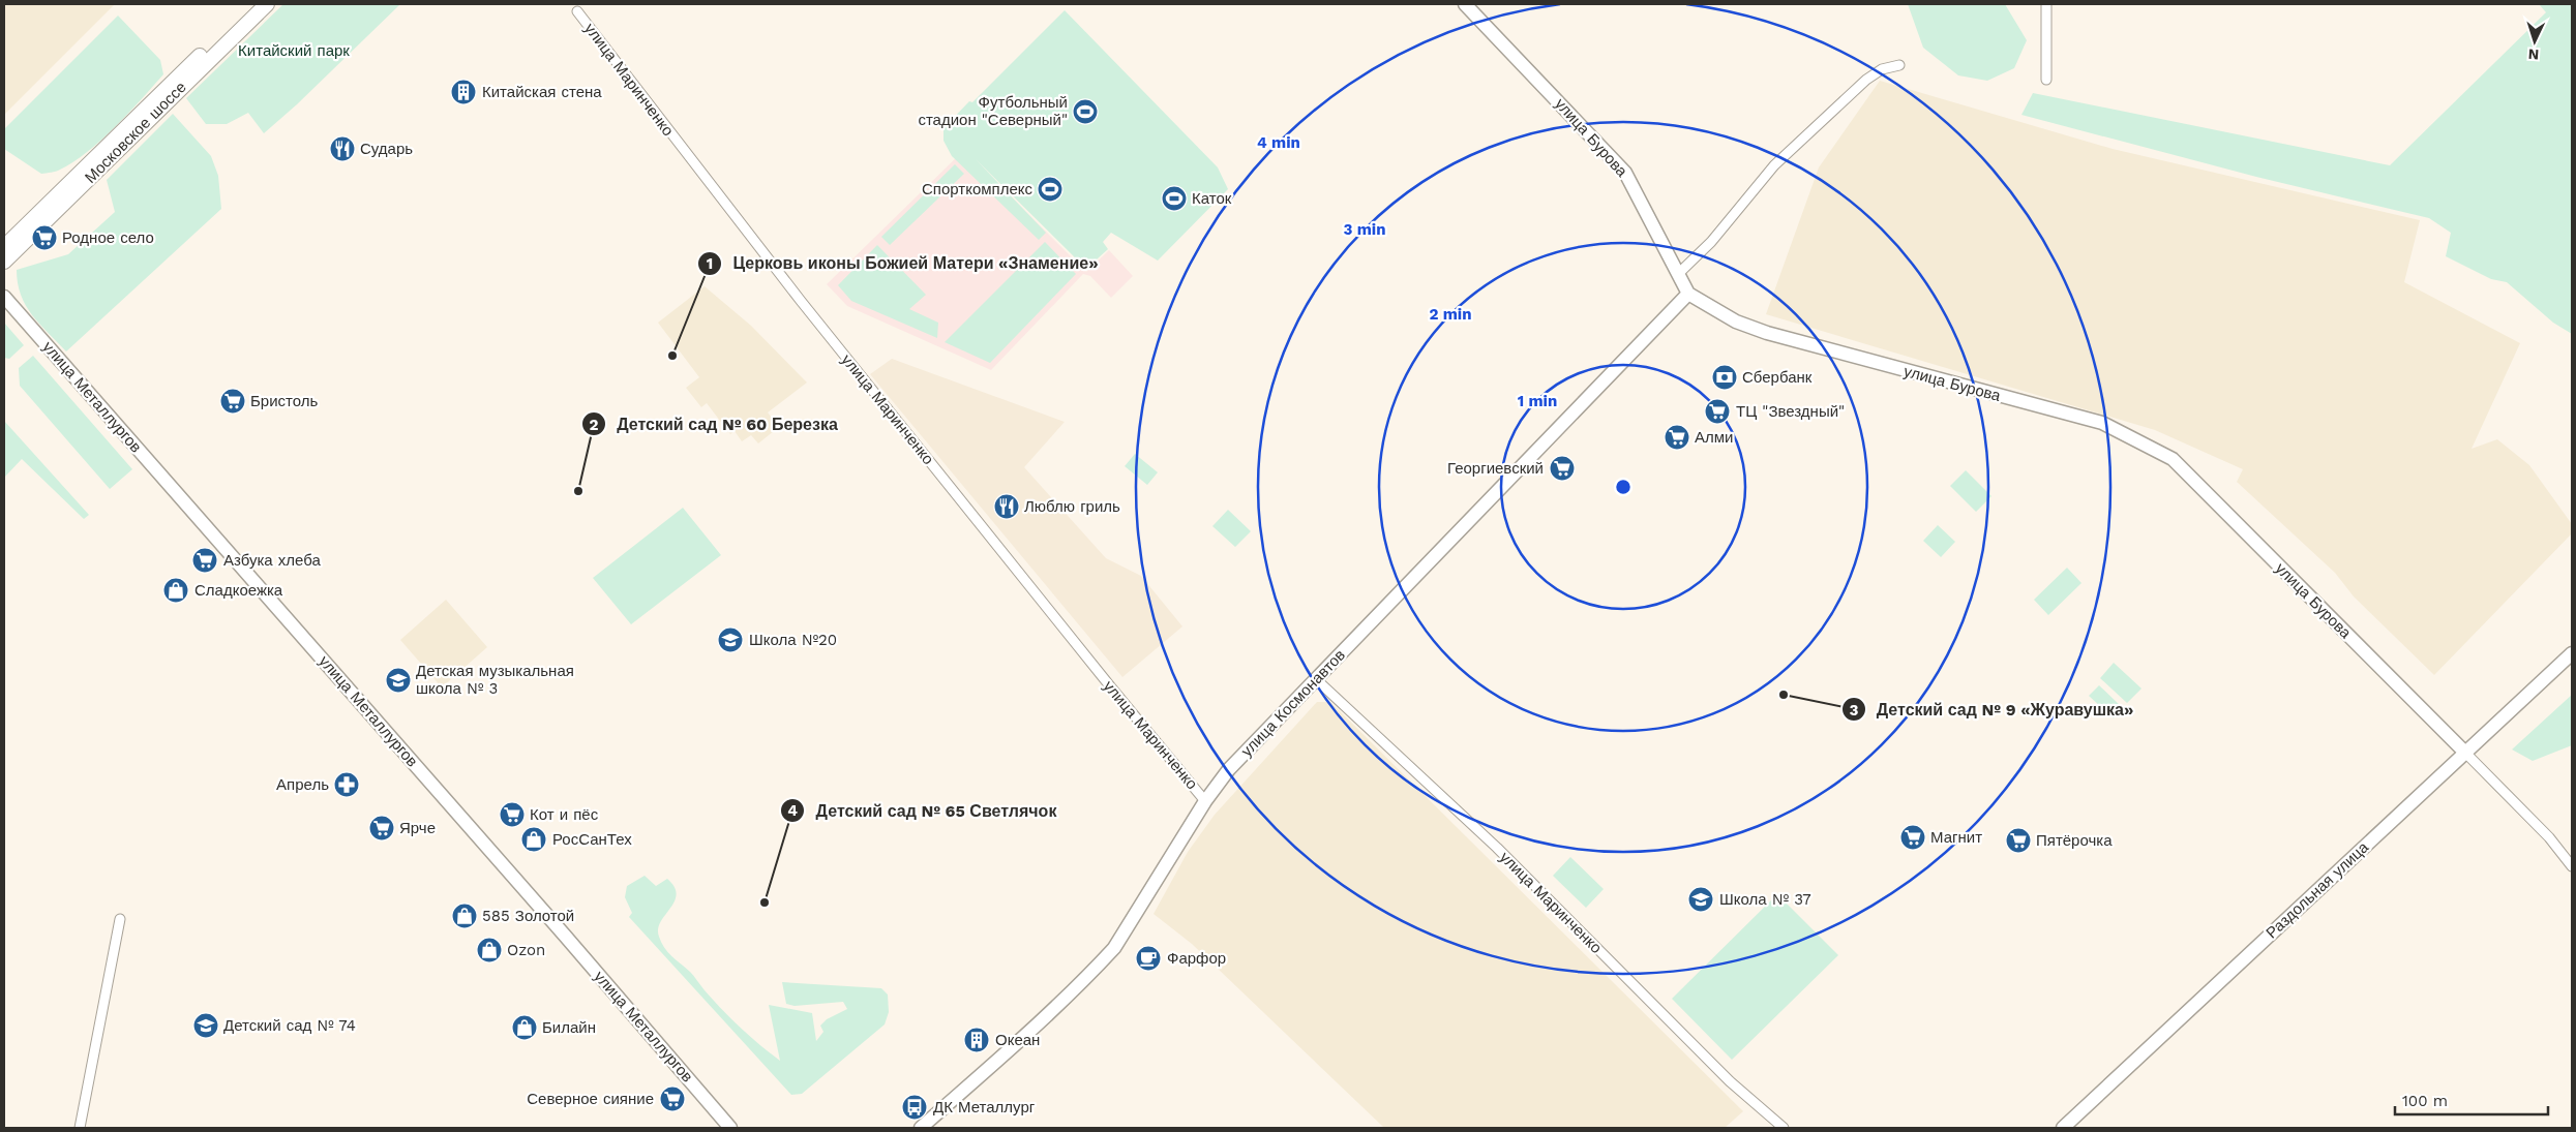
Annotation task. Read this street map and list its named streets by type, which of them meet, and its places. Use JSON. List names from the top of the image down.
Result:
{
  "streets": {
    "main road": [
      "Московское шоссе",
      "улица Бурова",
      "улица Металлургов",
      "улица Космонавтов",
      "Раздольная улица"
    ],
    "street": ["улица Маринченко"]
  },
  "crossings": [
    ["улица Маринченко", "улица Космонавтов"],
    ["улица Бурова", "улица Космонавтов"],
    ["улица Бурова", "Раздольная улица"]
  ],
  "parks": ["Китайский парк"],
  "places": {
    "building": ["Китайская стена", "Океан"],
    "sports": ["Футбольный стадион \"Северный\"", "Спорткомплекс", "Каток"],
    "restaurant": ["Сударь", "Люблю гриль"],
    "supermarket": [
      "Родное село",
      "Бристоль",
      "ТЦ \"Звездный\"",
      "Алми",
      "Георгиевский",
      "Азбука хлеба",
      "Кот и пёс",
      "Ярче",
      "Магнит",
      "Пятёрочка",
      "Северное сияние"
    ],
    "other": [
      "Церковь иконы Божией Матери «Знамение»",
      "Детский сад № 60 Березка",
      "Детский сад № 9 «Журавушка»",
      "Детский сад № 65 Светлячок"
    ],
    "bank": ["Сбербанк"],
    "shop": [
      "Сладкоежка",
      "РосСанТех",
      "585 Золотой",
      "Ozon",
      "Билайн"
    ],
    "school or university": [
      "Школа №20",
      "Детская музыкальная школа № 3",
      "Школа № 37",
      "Детский сад № 74"
    ],
    "pharmacy": ["Апрель"],
    "cafe": ["Фарфор"],
    "bus stop": ["ДК Металлург"]
  },
  "scale_bar": "100 m",
  "north": "bottom",
  "rings": [
    "4 min",
    "3 min",
    "2 min",
    "1 min"
  ]
}
